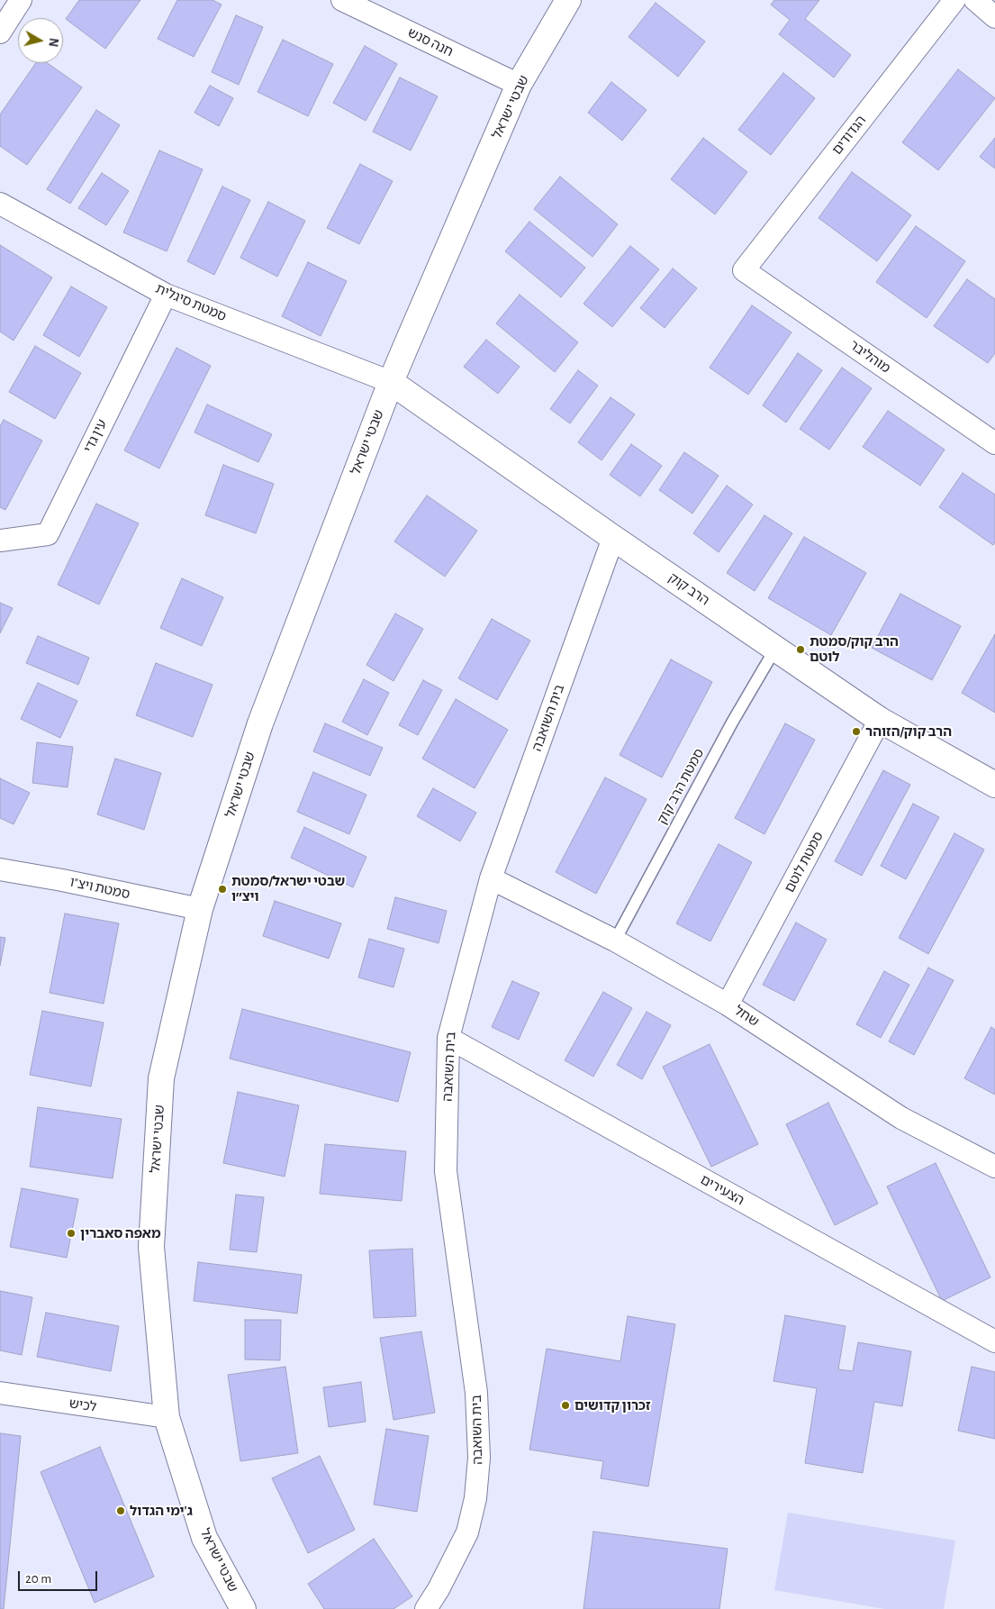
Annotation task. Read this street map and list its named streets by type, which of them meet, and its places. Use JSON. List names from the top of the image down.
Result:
{
  "streets": {
    "street": [
      "חנה סנש",
      "שבטי ישראל",
      "הגדודים",
      "סמטת סיגלית",
      "מוהליבר",
      "עין גדי",
      "הרב קוק",
      "בית השואבה",
      "סמטת לוטם",
      "סמטת ויצ\"ו",
      "שחל",
      "הצעירים",
      "לכיש"
    ],
    "lane": ["סמטת הרב קוק"]
  },
  "crossings": [
    ["חנה סנש", "שבטי ישראל"],
    ["שבטי ישראל", "סמטת סיגלית"],
    ["שבטי ישראל", "הרב קוק"],
    ["שבטי ישראל", "סמטת ויצ\"ו"],
    ["שבטי ישראל", "לכיש"],
    ["הגדודים", "מוהליבר"],
    ["סמטת סיגלית", "עין גדי"],
    ["סמטת סיגלית", "הרב קוק"],
    ["הרב קוק", "בית השואבה"],
    ["הרב קוק", "סמטת הרב קוק"],
    ["הרב קוק", "סמטת לוטם"],
    ["בית השואבה", "שחל"],
    ["בית השואבה", "הצעירים"],
    ["סמטת הרב קוק", "שחל"],
    ["סמטת לוטם", "שחל"]
  ],
  "places": [
    "הרב קוק/סמטת לוטם",
    "הרב קוק/הזוהר",
    "שבטי ישראל/סמטת ויצ״ו",
    "מאפה סאברין",
    "זכרון קדושים",
    "ג'ימי הגדול"
  ],
  "scale_bar": "20 m",
  "north": "right"
}
